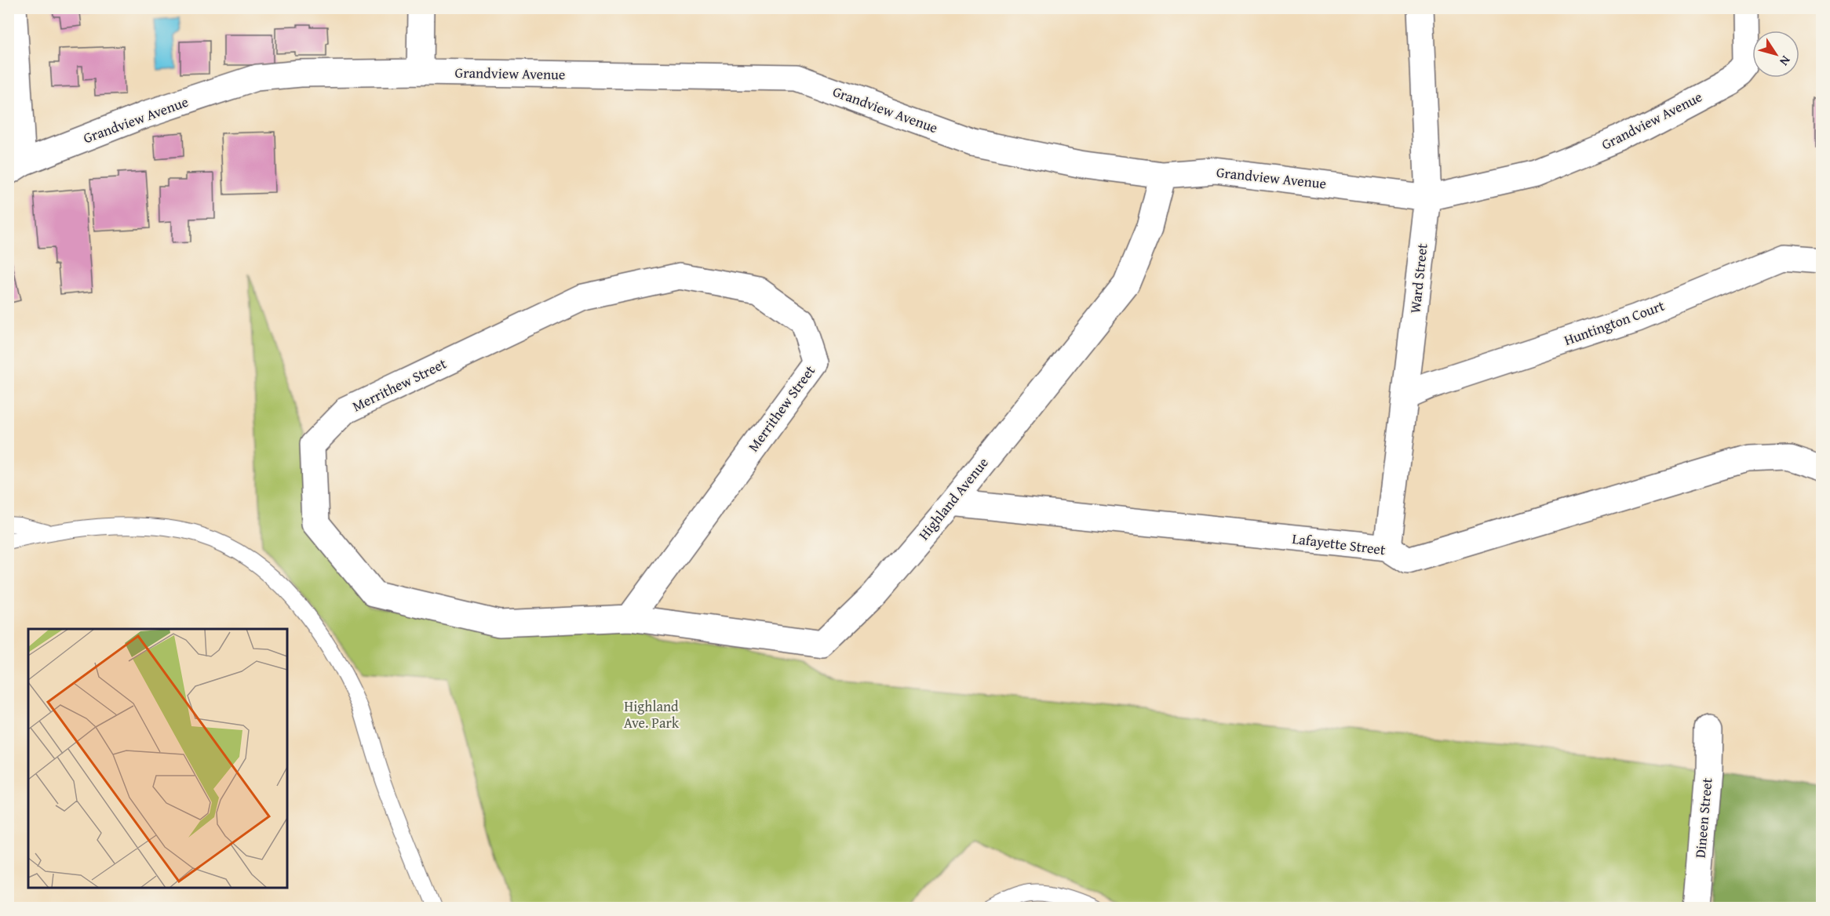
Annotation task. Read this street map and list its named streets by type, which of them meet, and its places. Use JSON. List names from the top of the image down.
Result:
{
  "streets": {
    "street": [
      "Grandview Avenue",
      "Ward Street",
      "Huntington Court",
      "Merrithew Street",
      "Highland Avenue",
      "Lafayette Street",
      "Dineen Street"
    ]
  },
  "crossings": [
    ["Grandview Avenue", "Ward Street"],
    ["Grandview Avenue", "Highland Avenue"],
    ["Ward Street", "Huntington Court"],
    ["Ward Street", "Lafayette Street"],
    ["Merrithew Street", "Highland Avenue"],
    ["Highland Avenue", "Lafayette Street"]
  ],
  "parks": ["Highland Ave. Park"],
  "north": "bottom right"
}
